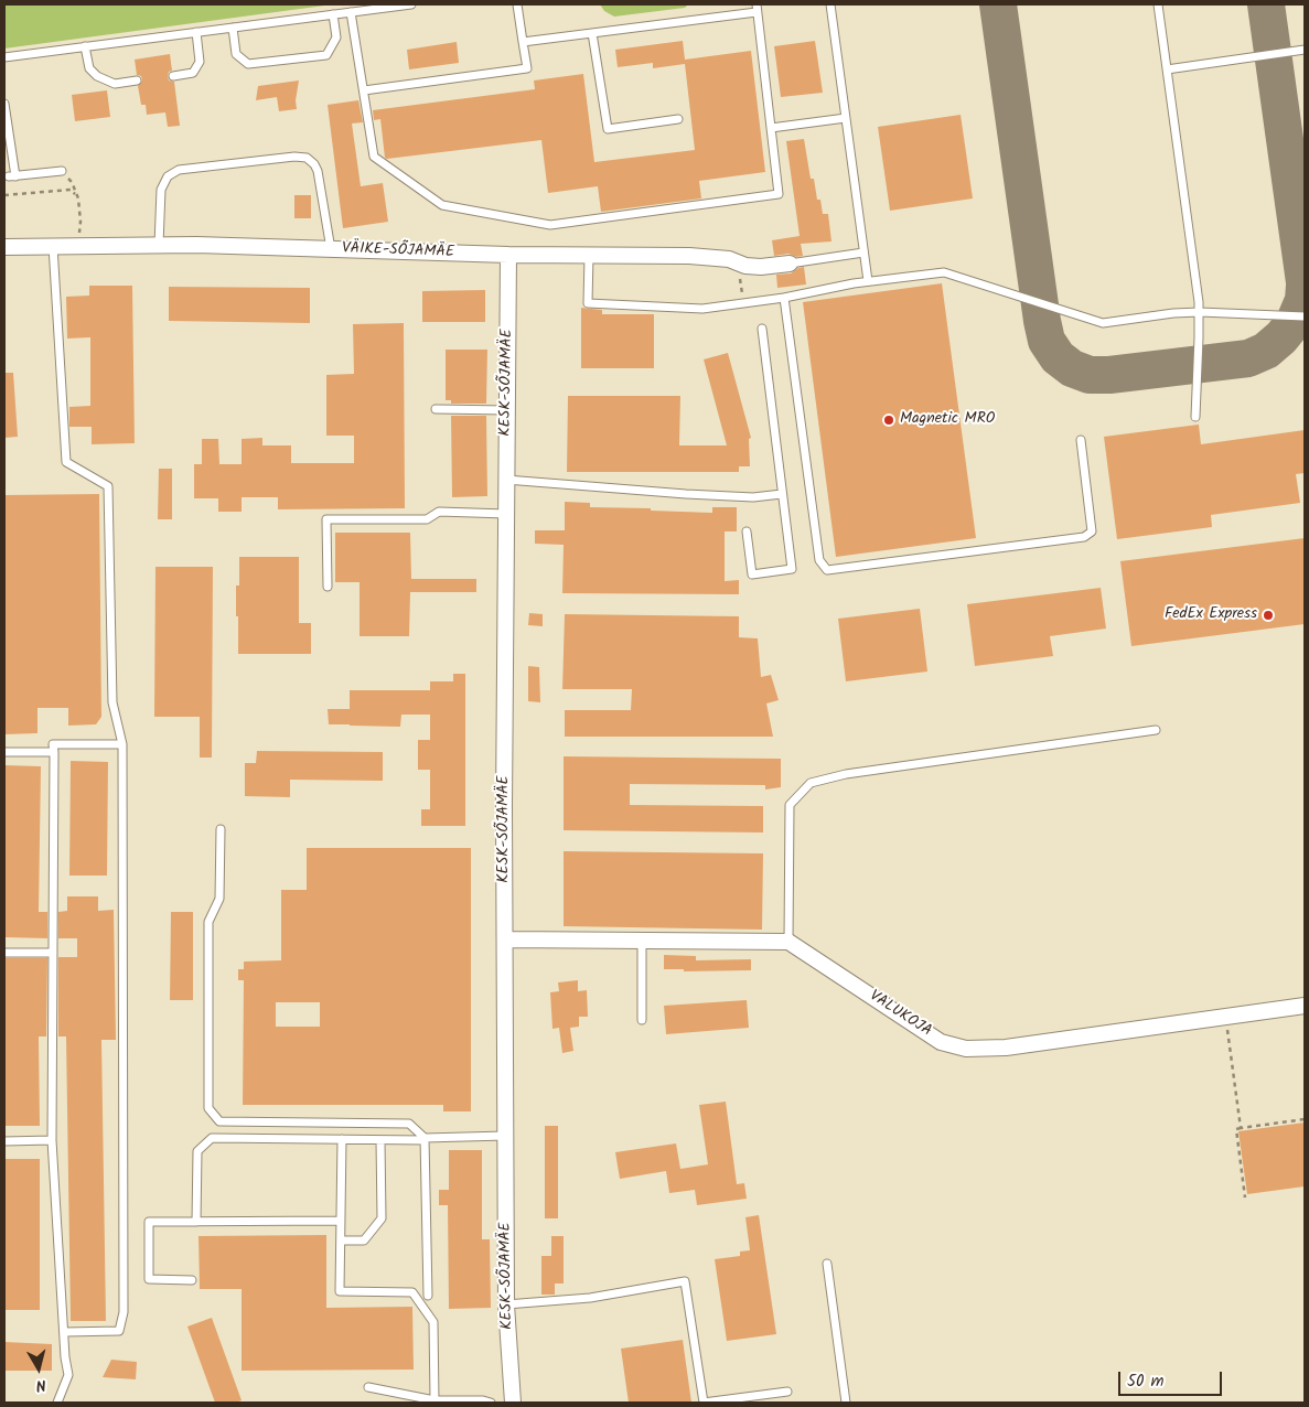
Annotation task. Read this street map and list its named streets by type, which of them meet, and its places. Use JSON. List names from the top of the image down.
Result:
{
  "streets": {
    "street": ["VÄIKE-SÕJAMÄE", "KESK-SÕJAMÄE", "VALUKOJA"]
  },
  "crossings": [
    ["VÄIKE-SÕJAMÄE", "KESK-SÕJAMÄE"]
  ],
  "places": ["Magnetic MRO", "FedEx Express"],
  "scale_bar": "50 m",
  "north": "bottom"
}
